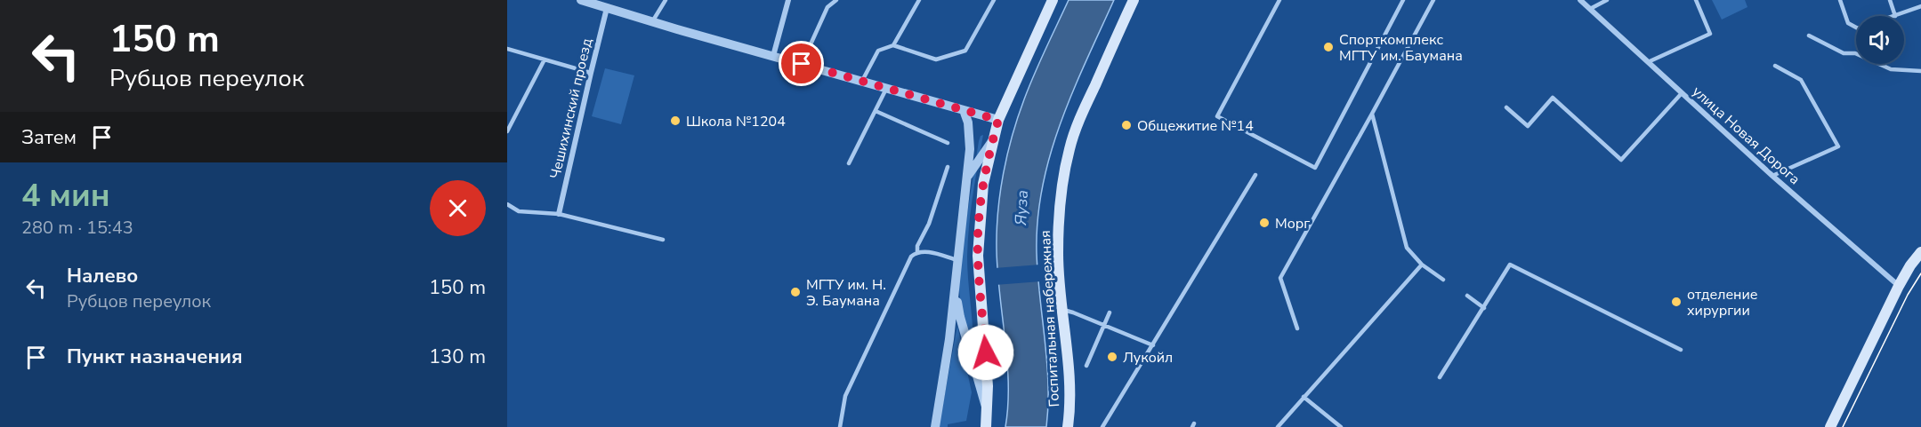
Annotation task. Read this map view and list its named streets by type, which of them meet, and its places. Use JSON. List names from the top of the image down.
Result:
{
  "streets": {
    "main road": ["Госпитальная набережная"],
    "street": ["Чешихинский проезд", "улица Новая Дорога"]
  },
  "water": ["Яуза"],
  "places": [
    "Спорткомплекс МГТУ им. Баумана",
    "Школа №1204",
    "Общежитие №14",
    "Морг",
    "МГТУ им. Н. Э. Баумана",
    "отделение хирургии",
    "Лукойл"
  ],
  "page": {
    "turn": ["150 m", "Рубцов переулок"],
    "then": "Затем",
    "heading": ["4 мин", "280 m · 15:43"],
    "list": [
      {
        "name": "Налево",
        "note": "Рубцов переулок",
        "value": "150 m"
      },
      {
        "name": "Пункт назначения",
        "value": "130 m"
      }
    ]
  }
}
